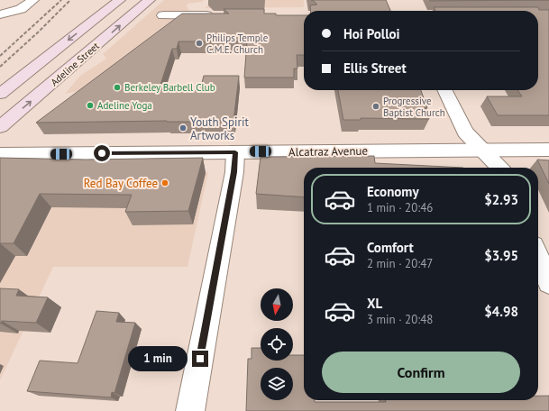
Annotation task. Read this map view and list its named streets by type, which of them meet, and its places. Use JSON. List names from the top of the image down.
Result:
{
  "streets": {
    "main road": ["Adeline Street"],
    "street": ["Alcatraz Avenue"]
  },
  "places": [
    "Philips Temple C.M.E. Church",
    "Berkeley Barbell Club",
    "Adeline Yoga",
    "Progressive Baptist Church",
    "Youth Spirit Artworks",
    "Red Bay Coffee"
  ],
  "north": "bottom",
  "page": {
    "banner": ["Hoi Polloi", "Ellis Street"],
    "list": [
      {
        "name": "Economy",
        "note": "1 min · 20:46",
        "value": "$2.93"
      },
      {
        "name": "Comfort",
        "note": "2 min · 20:47",
        "value": "$3.95"
      },
      {
        "name": "XL",
        "note": "3 min · 20:48",
        "value": "$4.98"
      }
    ],
    "buttons": "Confirm",
    "bubble": "1 min"
  }
}
